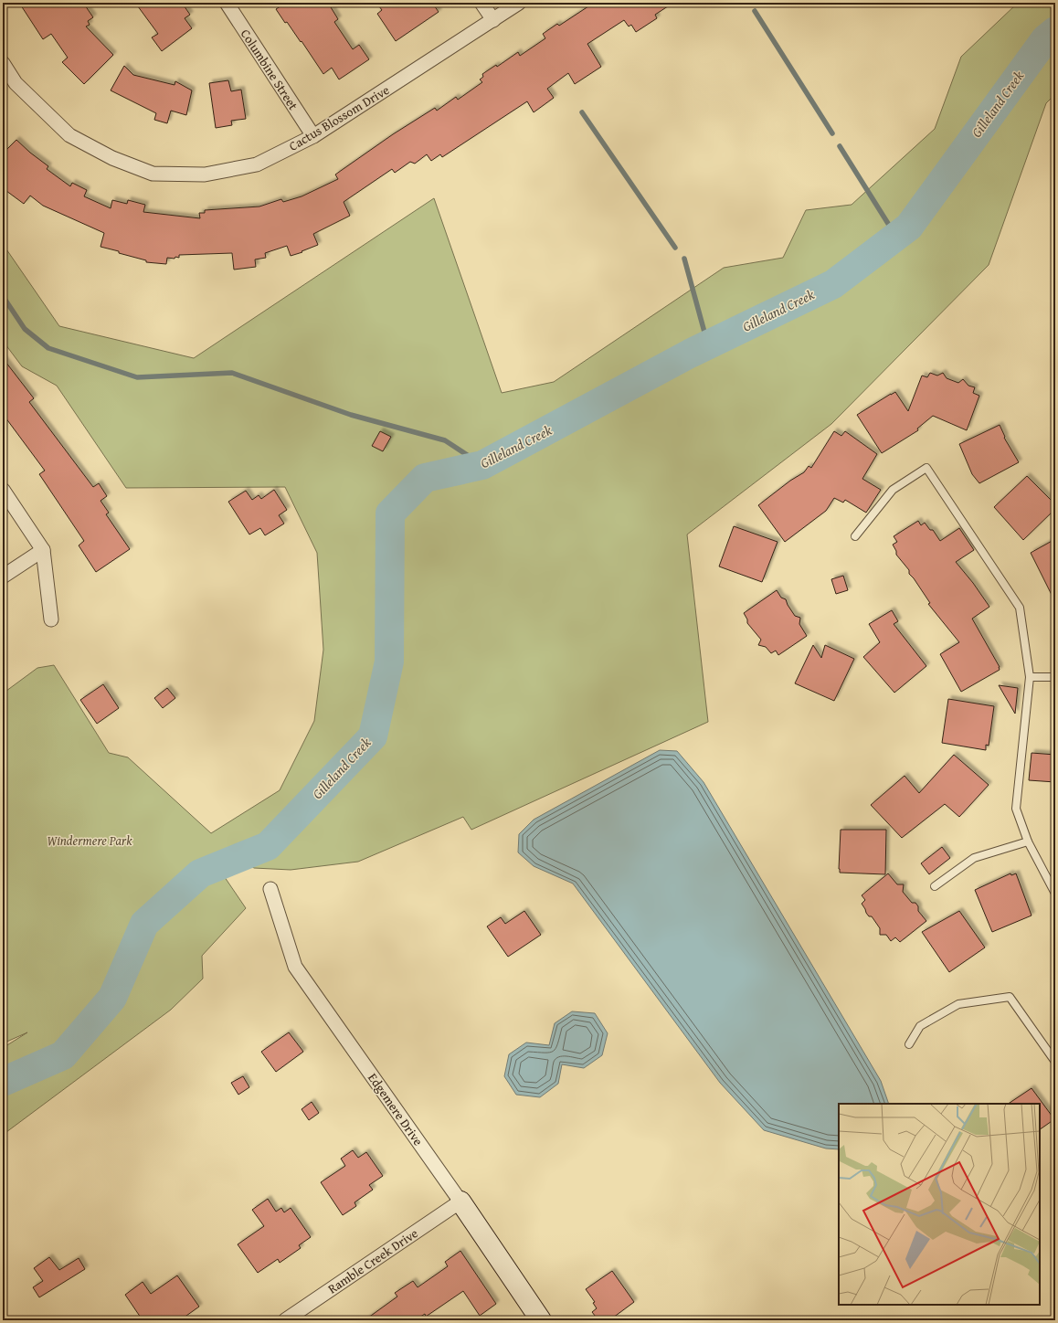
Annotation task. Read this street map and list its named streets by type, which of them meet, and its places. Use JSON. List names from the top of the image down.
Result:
{
  "streets": {
    "street": [
      "Columbine Street",
      "Cactus Blossom Drive",
      "Edgemere Drive",
      "Ramble Creek Drive"
    ]
  },
  "crossings": [
    ["Columbine Street", "Cactus Blossom Drive"],
    ["Edgemere Drive", "Ramble Creek Drive"]
  ],
  "water": ["Gilleland Creek"],
  "parks": ["Windermere Park"]
}
